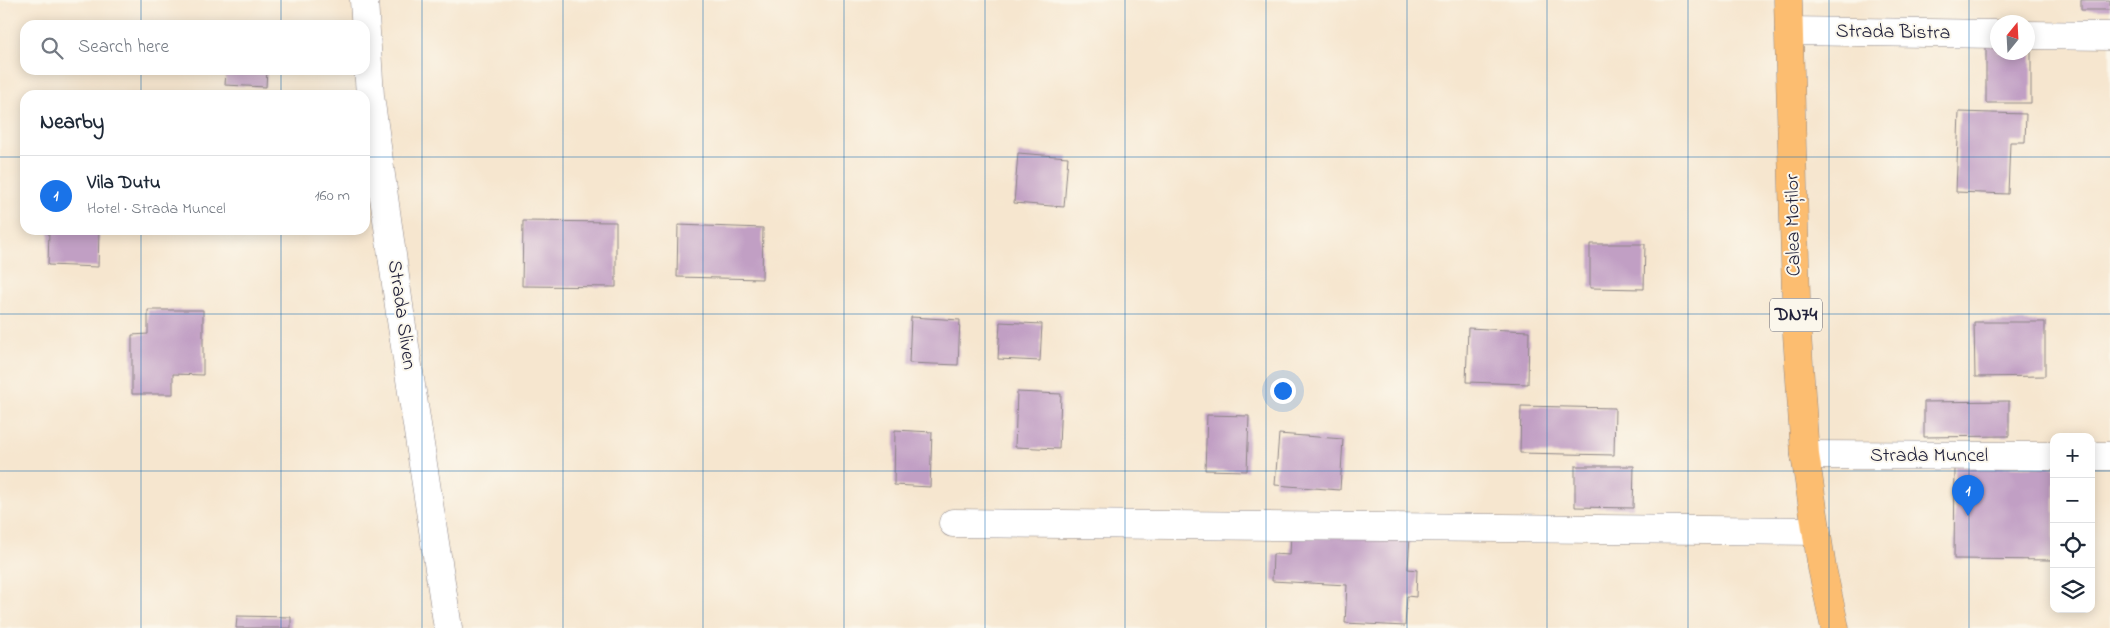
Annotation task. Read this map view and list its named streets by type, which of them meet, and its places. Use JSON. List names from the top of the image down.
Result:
{
  "streets": {
    "main road": ["Calea Moților", "DN74"],
    "street": ["Strada Bistra", "Strada Sliven", "Strada Muncel"]
  },
  "crossings": [
    ["Strada Bistra", "Calea Moților"],
    ["Calea Moților", "Strada Muncel"]
  ],
  "north": "top",
  "page": {
    "search": "Search here",
    "heading": "Nearby",
    "list": [
      {
        "mark": "1",
        "name": "Vila Dutu",
        "note": "Hotel · Strada Muncel",
        "value": "160 m"
      }
    ],
    "map_buttons": ["+", "−"],
    "pins": "1"
  }
}
